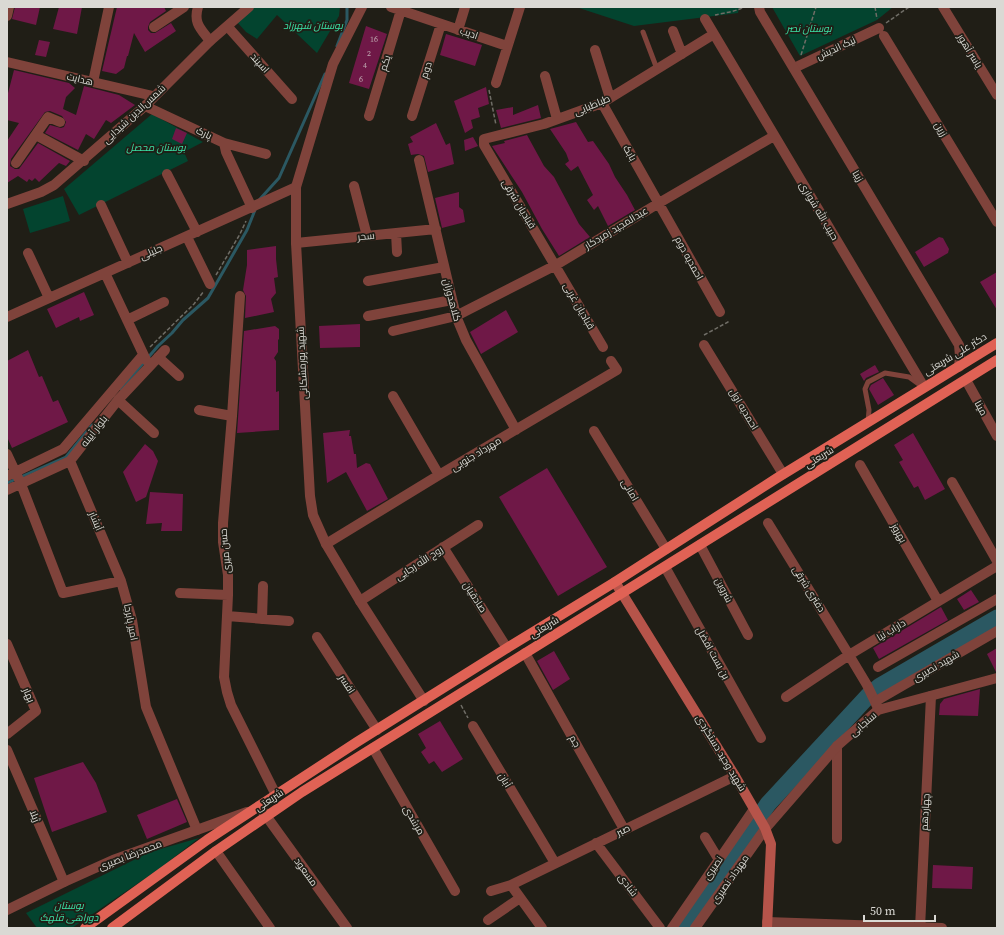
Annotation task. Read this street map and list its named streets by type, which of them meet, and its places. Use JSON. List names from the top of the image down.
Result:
{
  "streets": {
    "main road": ["دکتر علی شریعتی", "شریعتی", "شهید وحید دستگردی"],
    "street": [
      "ادیب",
      "نیک اندیش",
      "یاسر آهور",
      "اسپند",
      "یکم",
      "دوم",
      "هدایت",
      "طباطبایی",
      "شمس‌الدین شیدایی",
      "زرین",
      "پارک",
      "بابک",
      "زیبا",
      "قبادیان شرقی",
      "حبیب الله شواری",
      "عبدالمجید زمردکار",
      "سحر",
      "جلیلی",
      "احمدیه دوم",
      "کلاهدوزان",
      "قبادیان غربی",
      "شهید پورمشکانی",
      "مینا",
      "احمدیه اول",
      "بلوار آیینه",
      "مهرداد جنوبی",
      "امانی",
      "آبشار",
      "بهروز",
      "حسن میری",
      "روح الله رجایی",
      "دفتری شرقی",
      "شروین",
      "صادقیان",
      "امیر پابرجا",
      "داراب نیا",
      "بن بست افضل",
      "شهید نصیری",
      "افسر",
      "بهار",
      "سنجابی",
      "جم",
      "آبان",
      "چهاردهم",
      "ژیلا",
      "مرشدی",
      "صبر",
      "محمدرضا بصیری",
      "نصیری",
      "مسعود",
      "مهرداد نصیری",
      "شادی"
    ]
  },
  "crossings": [
    ["ادیب", "یکم"],
    ["ادیب", "دوم"],
    ["نیک اندیش", "زرین"],
    ["نیک اندیش", "زیبا"],
    ["اسپند", "شمس‌الدین شیدایی"],
    ["هدایت", "شمس‌الدین شیدایی"],
    ["طباطبایی", "بابک"],
    ["طباطبایی", "قبادیان شرقی"],
    ["طباطبایی", "حبیب الله شواری"],
    ["شمس‌الدین شیدایی", "پارک"],
    ["بابک", "عبدالمجید زمردکار"],
    ["بابک", "احمدیه دوم"],
    ["زیبا", "دکتر علی شریعتی"],
    ["قبادیان شرقی", "عبدالمجید زمردکار"],
    ["قبادیان شرقی", "قبادیان غربی"],
    ["حبیب الله شواری", "عبدالمجید زمردکار"],
    ["حبیب الله شواری", "دکتر علی شریعتی"],
    ["حبیب الله شواری", "شریعتی"],
    ["عبدالمجید زمردکار", "احمدیه دوم"],
    ["عبدالمجید زمردکار", "کلاهدوزان"],
    ["عبدالمجید زمردکار", "قبادیان غربی"],
    ["سحر", "کلاهدوزان"],
    ["سحر", "شهید پورمشکانی"],
    ["جلیلی", "شهید پورمشکانی"],
    ["کلاهدوزان", "مهرداد جنوبی"],
    ["دکتر علی شریعتی", "شریعتی"],
    ["شهید پورمشکانی", "مهرداد جنوبی"],
    ["شهید پورمشکانی", "شریعتی"],
    ["شهید پورمشکانی", "روح الله رجایی"],
    ["مینا", "شریعتی"],
    ["احمدیه اول", "شریعتی"],
    ["بلوار آیینه", "آبشار"],
    ["شریعتی", "امانی"],
    ["شریعتی", "حسن میری"],
    ["شریعتی", "شروین"],
    ["شریعتی", "صادقیان"],
    ["شریعتی", "بن بست افضل"],
    ["شریعتی", "افسر"],
    ["شریعتی", "جم"],
    ["شریعتی", "شهید وحید دستگردی"],
    ["شریعتی", "مرشدی"],
    ["شریعتی", "محمدرضا بصیری"],
    ["شریعتی", "مسعود"],
    ["آبشار", "امیر پابرجا"],
    ["بهروز", "داراب نیا"],
    ["روح الله رجایی", "صادقیان"],
    ["دفتری شرقی", "داراب نیا"],
    ["دفتری شرقی", "شهید نصیری"],
    ["دفتری شرقی", "سنجابی"],
    ["امیر پابرجا", "محمدرضا بصیری"],
    ["شهید نصیری", "سنجابی"],
    ["سنجابی", "شهید وحید دستگردی"],
    ["سنجابی", "چهاردهم"],
    ["سنجابی", "مهرداد نصیری"],
    ["جم", "صبر"],
    ["شهید وحید دستگردی", "صبر"],
    ["شهید وحید دستگردی", "نصیری"],
    ["شهید وحید دستگردی", "مهرداد نصیری"],
    ["آبان", "صبر"],
    ["ژیلا", "محمدرضا بصیری"],
    ["صبر", "شادی"],
    ["محمدرضا بصیری", "مسعود"]
  ],
  "parks": [
    "بوستان شهرزاد",
    "بوستان نصر",
    "بوستان محصل",
    "بوستان دوراهی قلهک"
  ],
  "house_numbers": [
    "16",
    "2",
    "4",
    "6"
  ],
  "scale_bar": "50 m"
}
